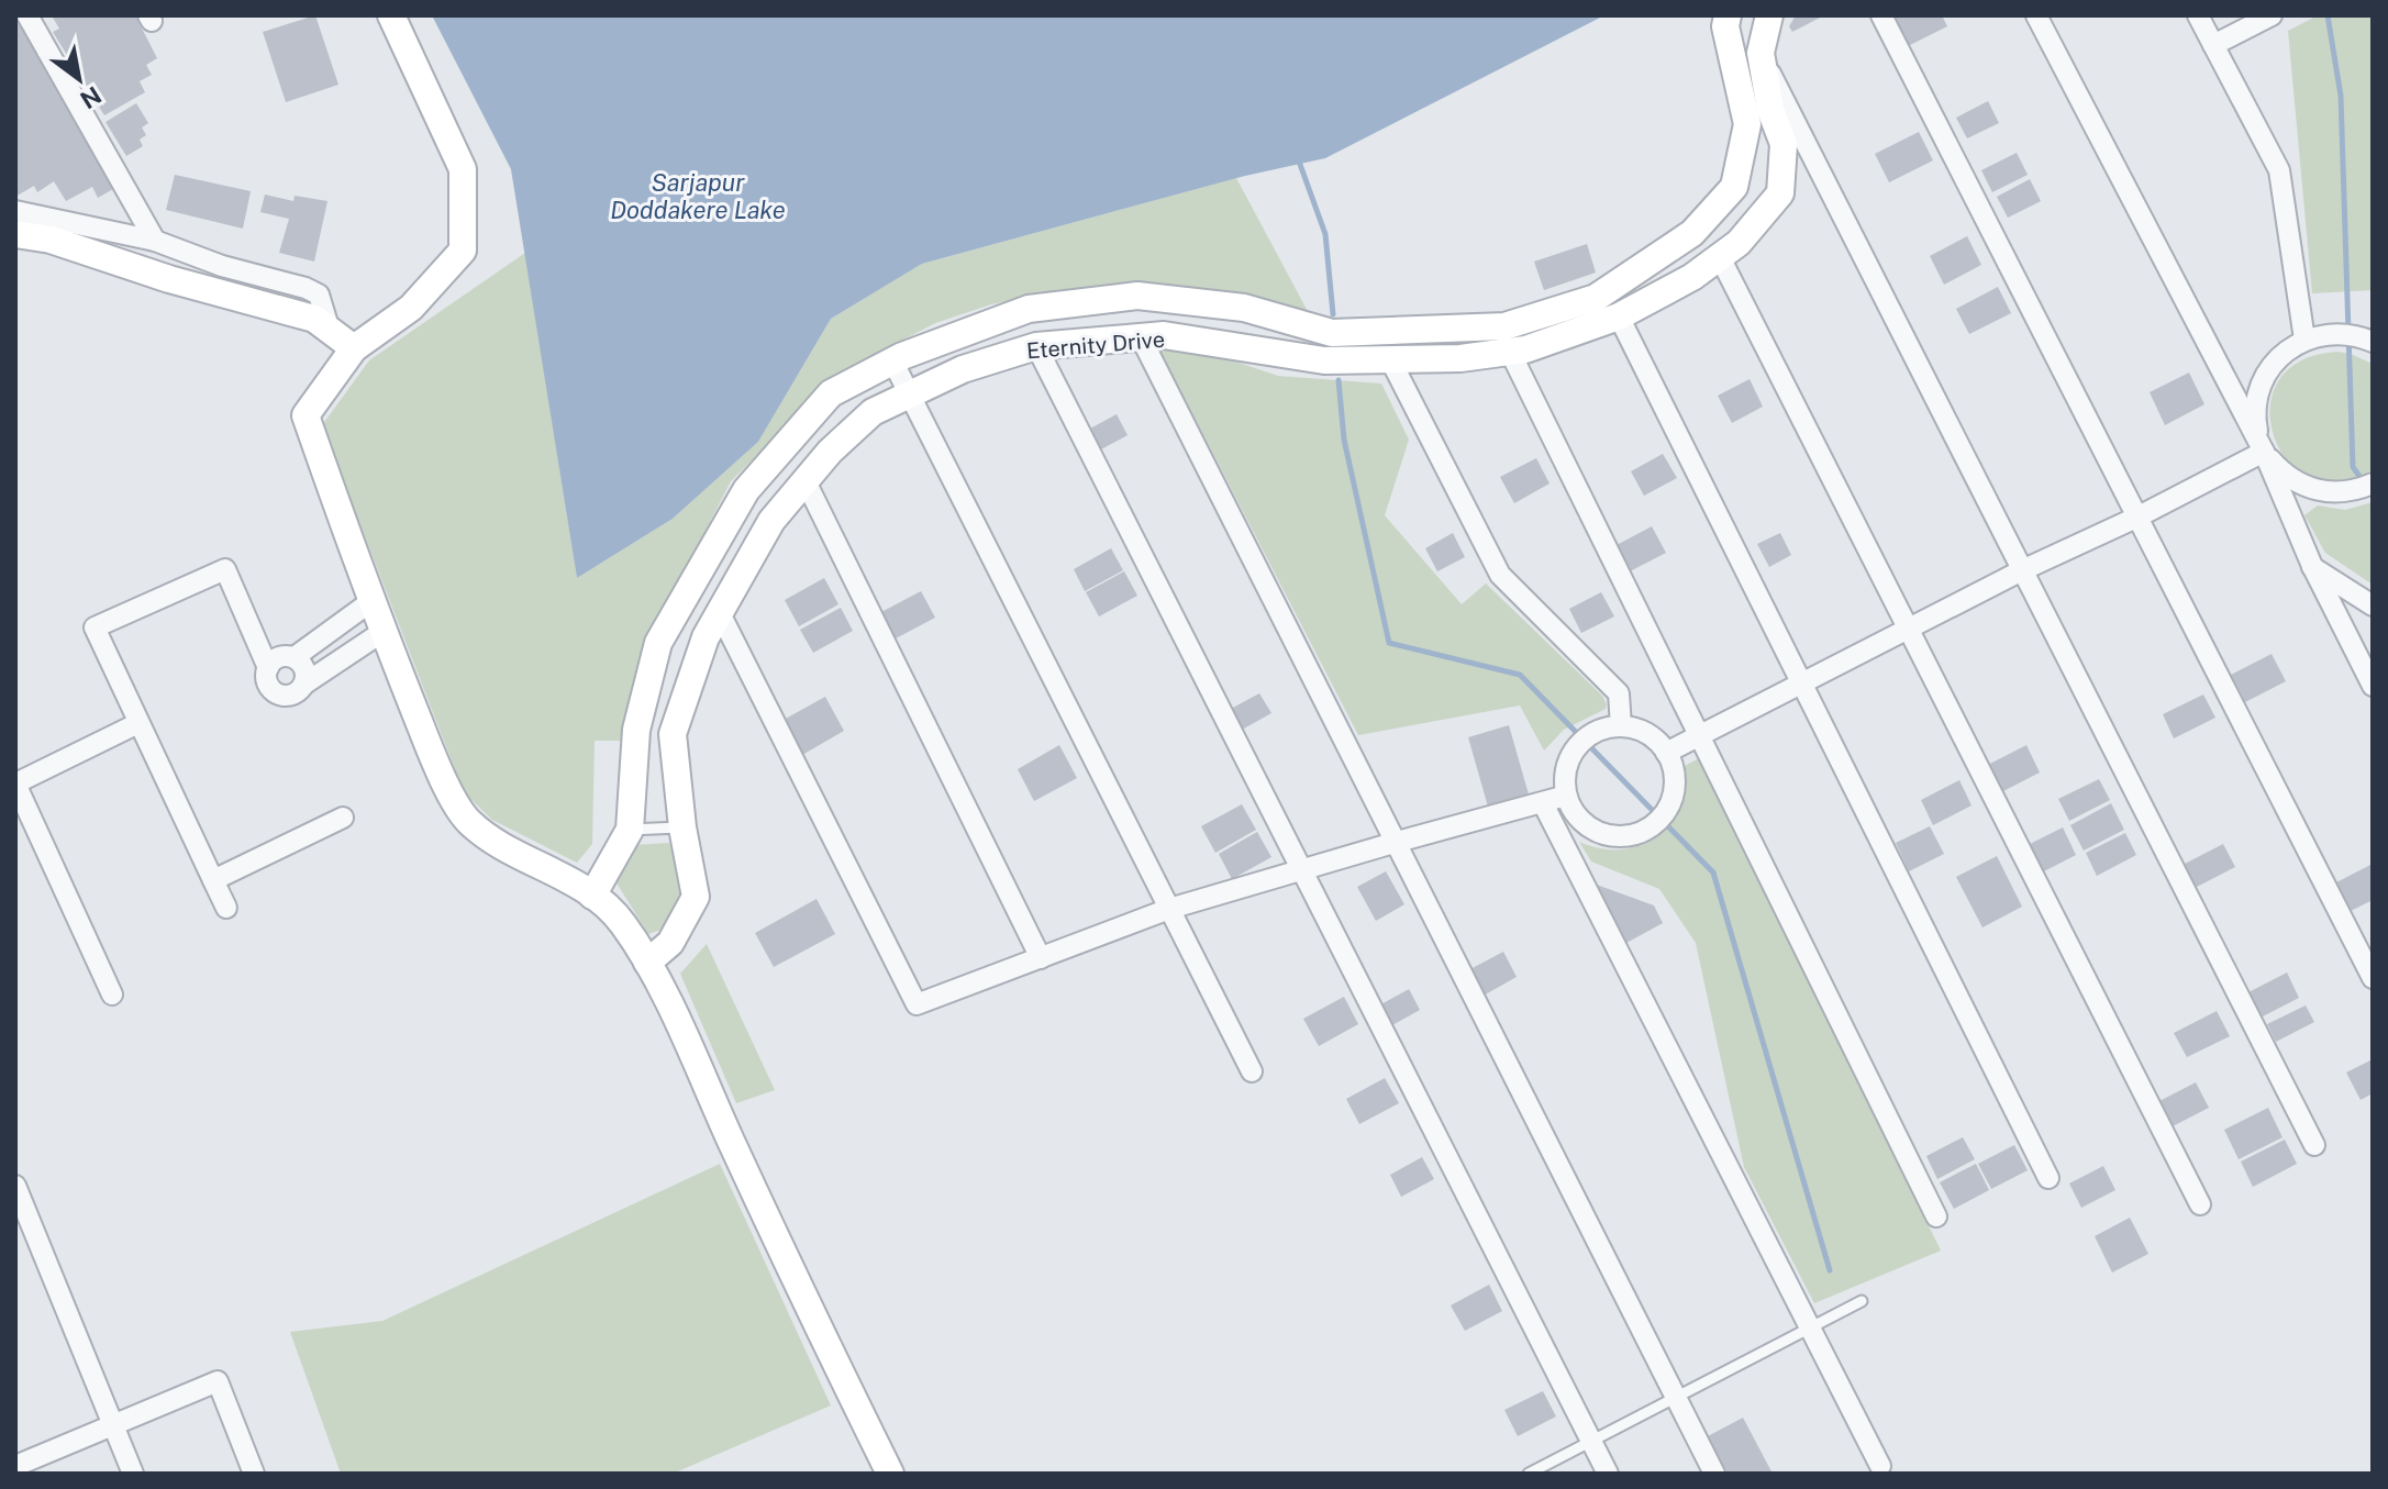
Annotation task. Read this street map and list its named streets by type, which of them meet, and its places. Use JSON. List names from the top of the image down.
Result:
{
  "streets": {
    "street": ["Eternity Drive"]
  },
  "water": ["Sarjapur Doddakere Lake"],
  "north": "bottom right"
}
